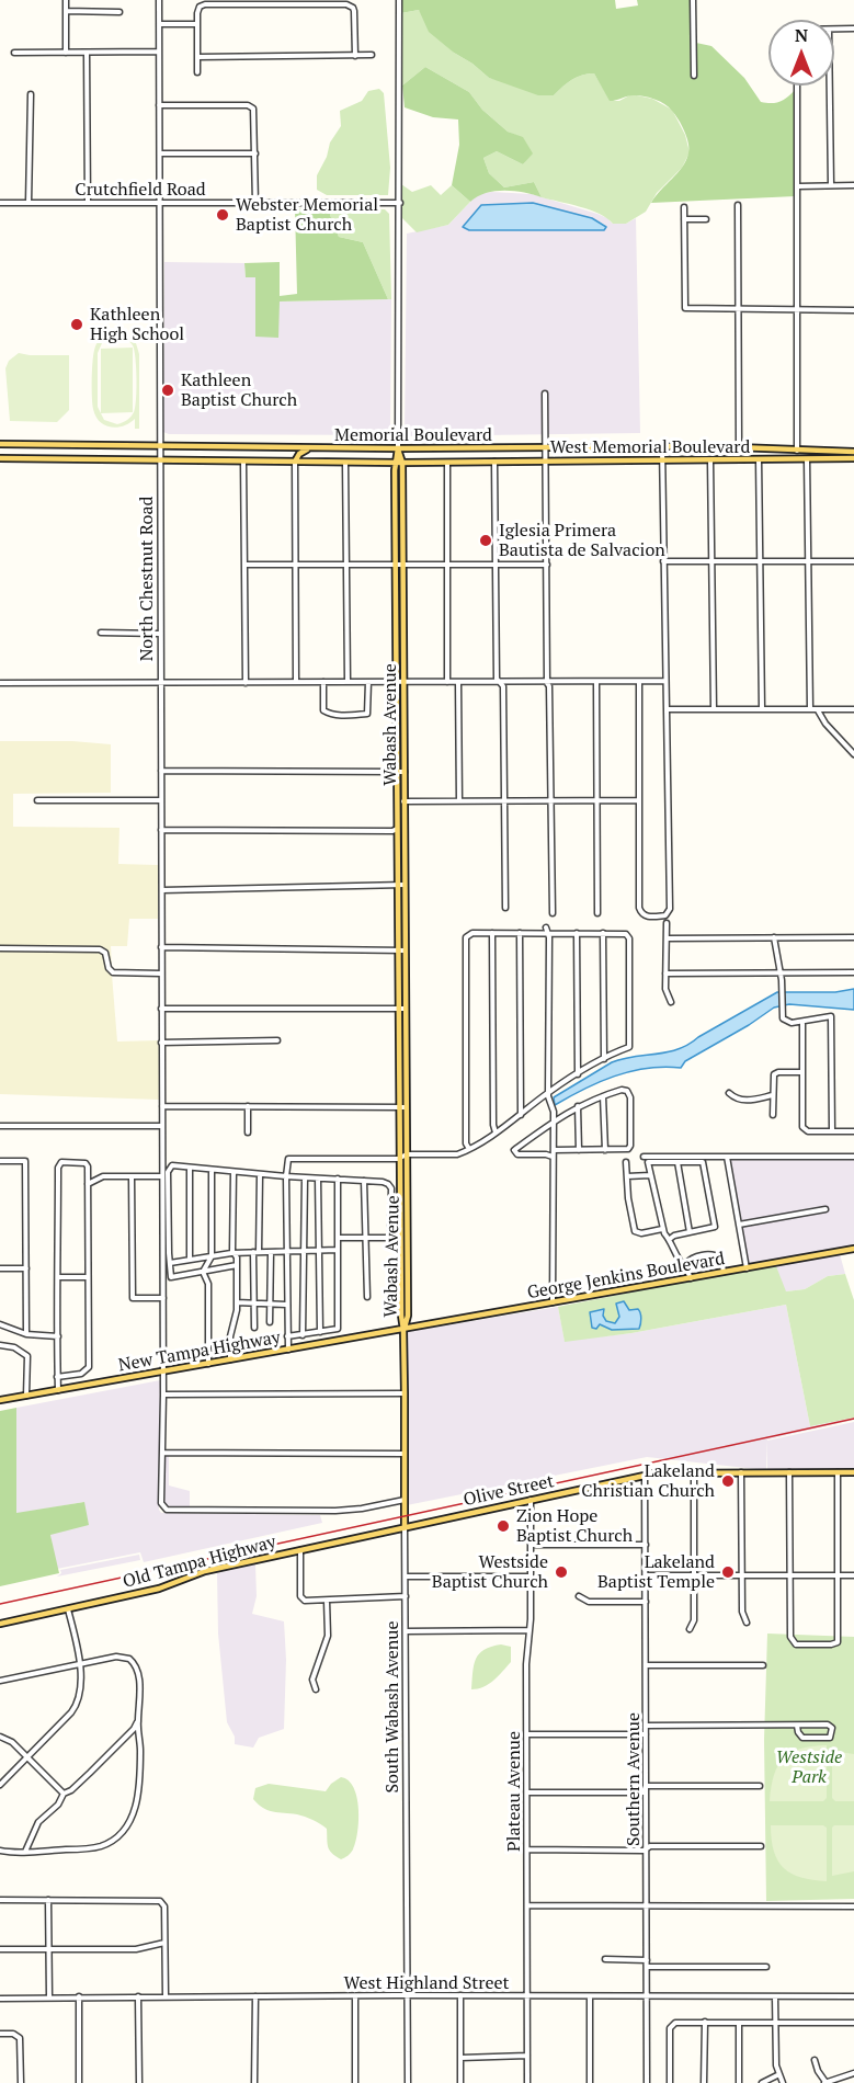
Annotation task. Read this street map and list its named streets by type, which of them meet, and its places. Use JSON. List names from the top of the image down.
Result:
{
  "streets": {
    "main road": [
      "Memorial Boulevard",
      "West Memorial Boulevard",
      "Wabash Avenue",
      "George Jenkins Boulevard",
      "New Tampa Highway",
      "Olive Street",
      "Old Tampa Highway",
      "South Wabash Avenue"
    ],
    "street": [
      "Crutchfield Road",
      "North Chestnut Road",
      "Southern Avenue",
      "Plateau Avenue",
      "West Highland Street"
    ]
  },
  "crossings": [
    ["Crutchfield Road", "North Chestnut Road"],
    ["Memorial Boulevard", "West Memorial Boulevard"],
    ["Memorial Boulevard", "North Chestnut Road"],
    ["Memorial Boulevard", "Wabash Avenue"],
    ["North Chestnut Road", "New Tampa Highway"],
    ["North Chestnut Road", "South Wabash Avenue"],
    ["Wabash Avenue", "George Jenkins Boulevard"],
    ["Wabash Avenue", "New Tampa Highway"],
    ["Wabash Avenue", "South Wabash Avenue"],
    ["George Jenkins Boulevard", "New Tampa Highway"],
    ["George Jenkins Boulevard", "South Wabash Avenue"],
    ["New Tampa Highway", "South Wabash Avenue"],
    ["Olive Street", "Old Tampa Highway"],
    ["Olive Street", "South Wabash Avenue"],
    ["Olive Street", "Southern Avenue"],
    ["Olive Street", "Plateau Avenue"],
    ["Old Tampa Highway", "South Wabash Avenue"],
    ["South Wabash Avenue", "West Highland Street"],
    ["Southern Avenue", "West Highland Street"],
    ["Plateau Avenue", "West Highland Street"]
  ],
  "parks": ["Westside Park"],
  "places": [
    "Webster Memorial Baptist Church",
    "Kathleen High School",
    "Kathleen Baptist Church",
    "Iglesia Primera Bautista de Salvacion",
    "Lakeland Christian Church",
    "Zion Hope Baptist Church",
    "Westside Baptist Church",
    "Lakeland Baptist Temple"
  ],
  "north": "top"
}
